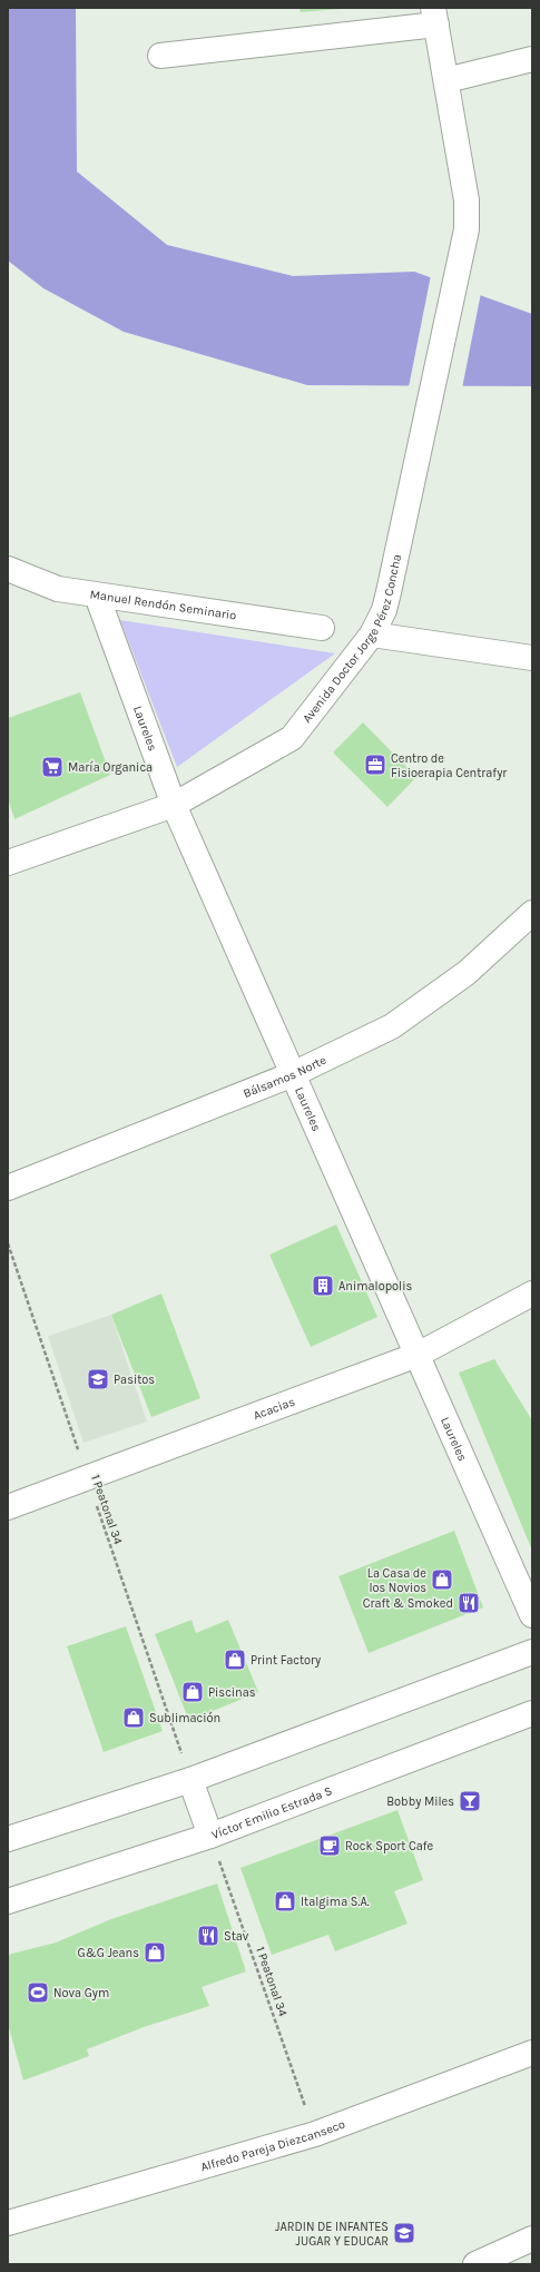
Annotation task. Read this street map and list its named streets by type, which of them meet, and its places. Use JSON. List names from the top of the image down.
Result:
{
  "streets": {
    "street": [
      "Manuel Rendón Seminario",
      "Avenida Doctor Jorge Pérez Concha",
      "Laureles",
      "Bálsamos Norte",
      "Acacias",
      "Víctor Emilio Estrada S",
      "Alfredo Pareja Diezcanseco"
    ],
    "path": ["1 Peatonal 34"]
  },
  "crossings": [
    ["Manuel Rendón Seminario", "Laureles"],
    ["Avenida Doctor Jorge Pérez Concha", "Laureles"],
    ["Laureles", "Bálsamos Norte"],
    ["Laureles", "Acacias"],
    ["Acacias", "1 Peatonal 34"],
    ["1 Peatonal 34", "Víctor Emilio Estrada S"],
    ["1 Peatonal 34", "Alfredo Pareja Diezcanseco"]
  ],
  "places": {
    "office": ["Centro de Fisioerapia Centrafyr"],
    "supermarket": ["María Organica"],
    "building": ["Animalopolis"],
    "school or university": ["Pasitos", "JARDIN DE INFANTES JUGAR Y EDUCAR"],
    "shop": [
      "La Casa de los Novios",
      "Print Factory",
      "Piscinas",
      "Sublimación",
      "Italgima S.A.",
      "G&G Jeans"
    ],
    "restaurant": ["Craft & Smoked", "Stav"],
    "bar": ["Bobby Miles"],
    "cafe": ["Rock Sport Cafe"],
    "sports": ["Nova Gym"]
  }
}
